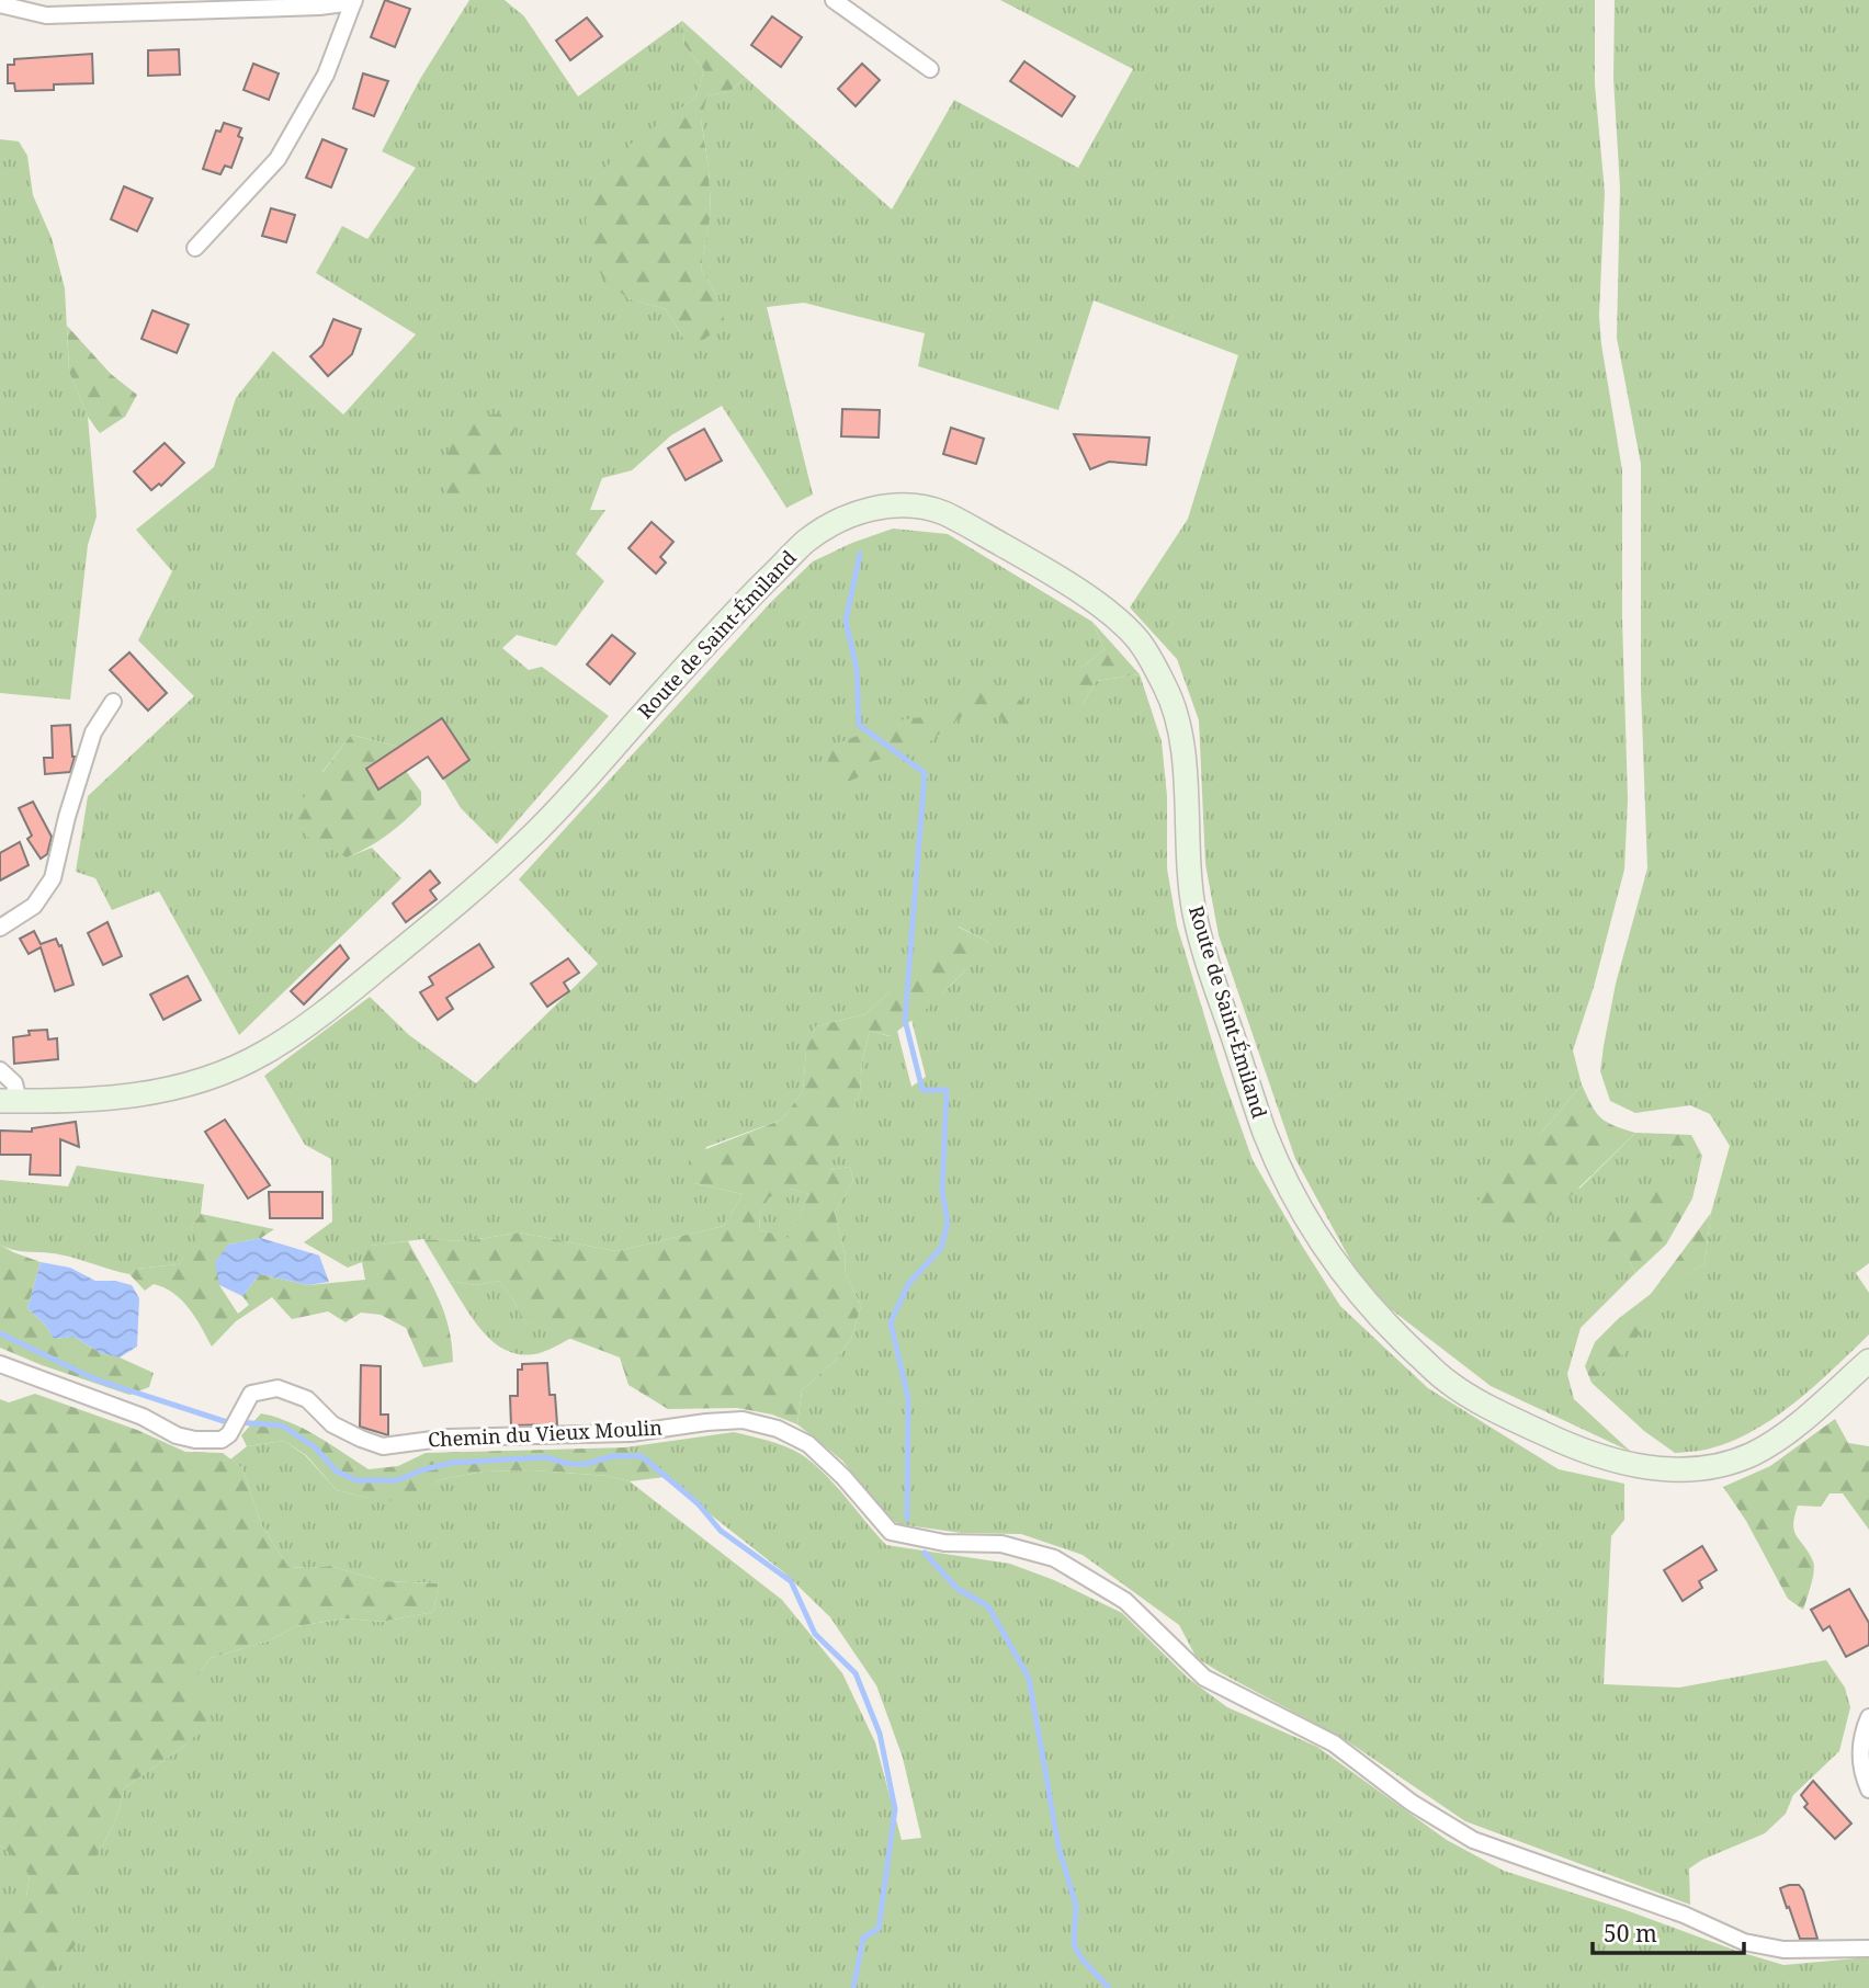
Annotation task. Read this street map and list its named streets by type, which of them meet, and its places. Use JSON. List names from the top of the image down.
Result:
{
  "streets": {
    "main road": ["Route de Saint-Émiland"],
    "street": ["Chemin du Vieux Moulin"]
  },
  "scale_bar": "50 m"
}
